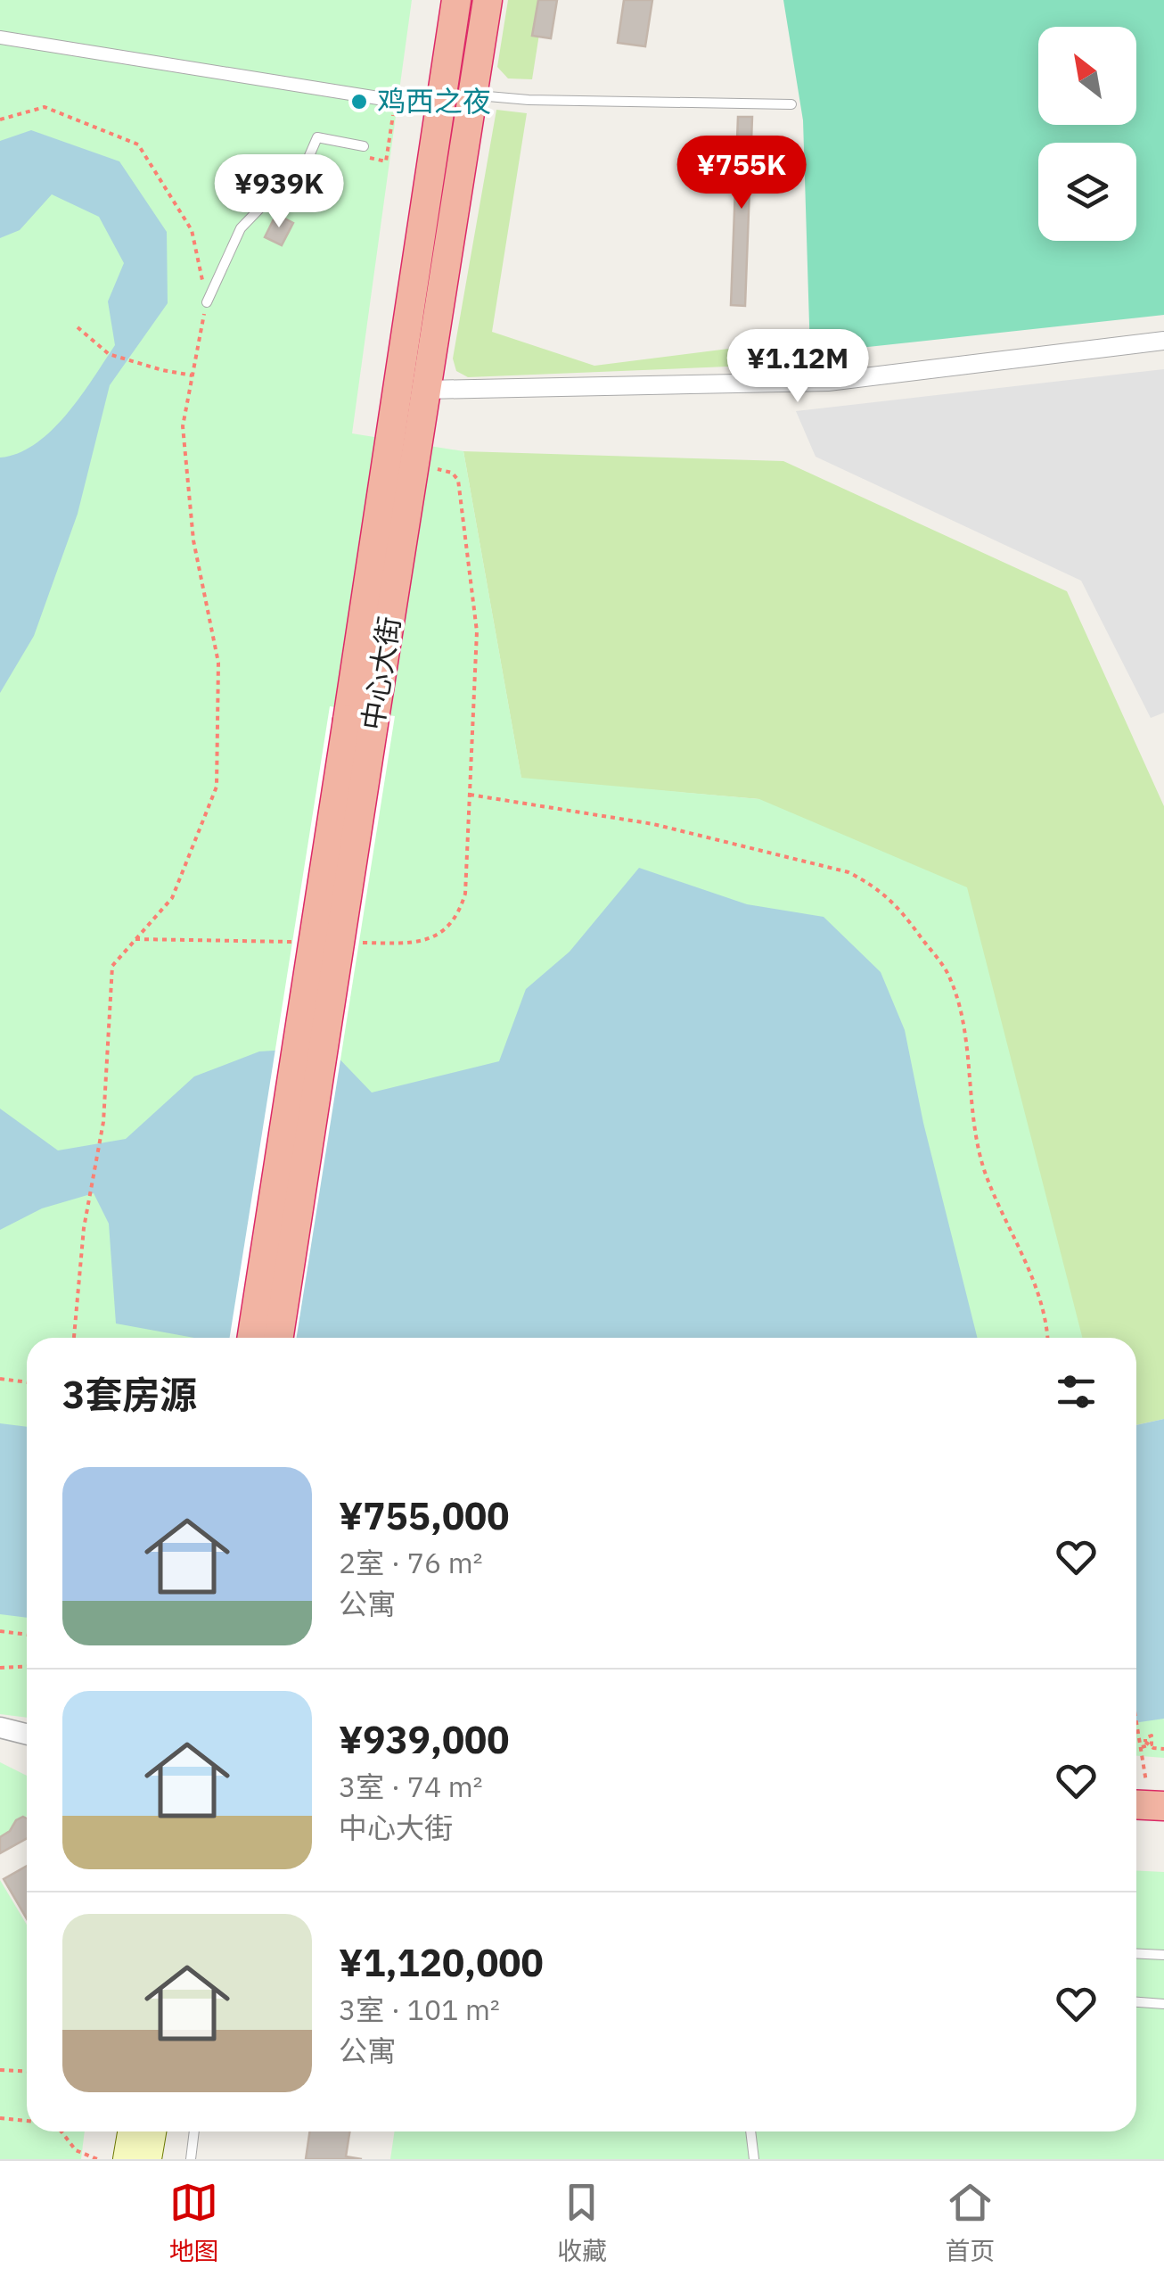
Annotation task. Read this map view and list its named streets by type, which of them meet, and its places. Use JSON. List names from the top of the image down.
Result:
{
  "streets": {
    "highway": ["中心大街"]
  },
  "places": ["鸡西之夜"],
  "north": "top left",
  "page": {
    "price": ["¥755K", "¥939K", "¥1.12M"],
    "heading": "3套房源",
    "list": [
      {
        "name": "¥755,000",
        "note": "2室 · 76 m² · 公寓"
      },
      {
        "name": "¥939,000",
        "note": "3室 · 74 m² · 中心大街"
      },
      {
        "name": "¥1,120,000",
        "note": "3室 · 101 m² · 公寓"
      }
    ],
    "tabs": ["地图", "收藏", "首页"]
  }
}
